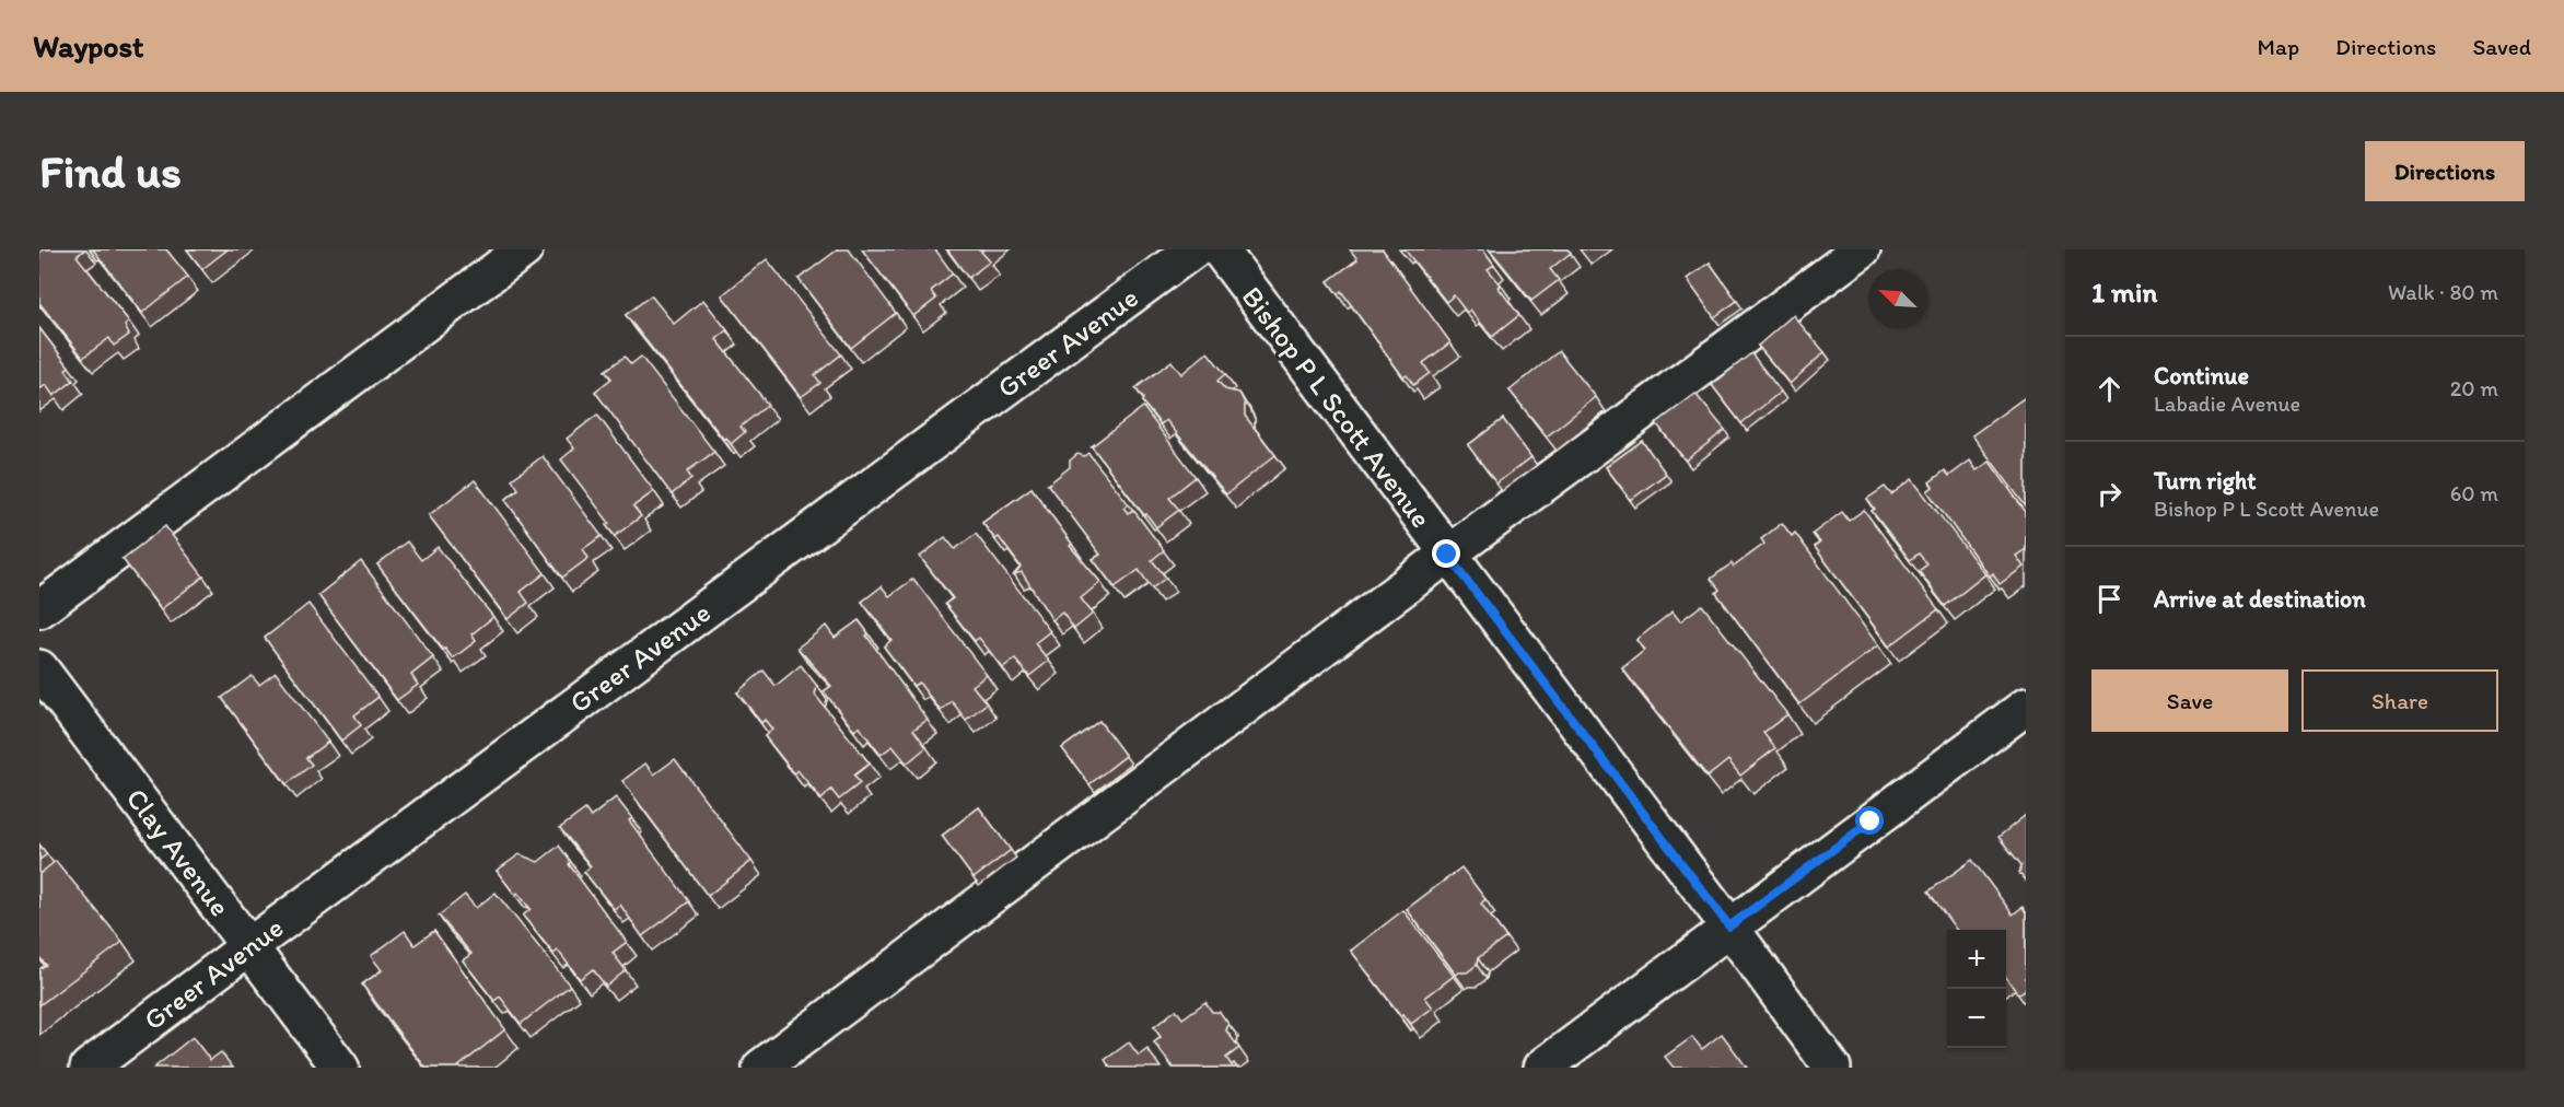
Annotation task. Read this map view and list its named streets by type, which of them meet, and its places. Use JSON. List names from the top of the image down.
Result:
{
  "streets": {
    "street": ["Greer Avenue", "Bishop P L Scott Avenue", "Clay Avenue"]
  },
  "crossings": [
    ["Greer Avenue", "Clay Avenue"]
  ],
  "north": "top left",
  "page": {
    "header": "Waypost",
    "nav": ["Map", "Directions", "Saved"],
    "buttons": [
      "Directions",
      ["Save", "Share"]
    ],
    "title": "Find us",
    "heading": ["1 min", "Walk · 80 m"],
    "list": [
      ["Continue", "Labadie Avenue", "20 m"],
      ["Turn right", "Bishop P L Scott Avenue", "60 m"],
      "Arrive at destination"
    ],
    "map_buttons": ["+", "−"]
  }
}
